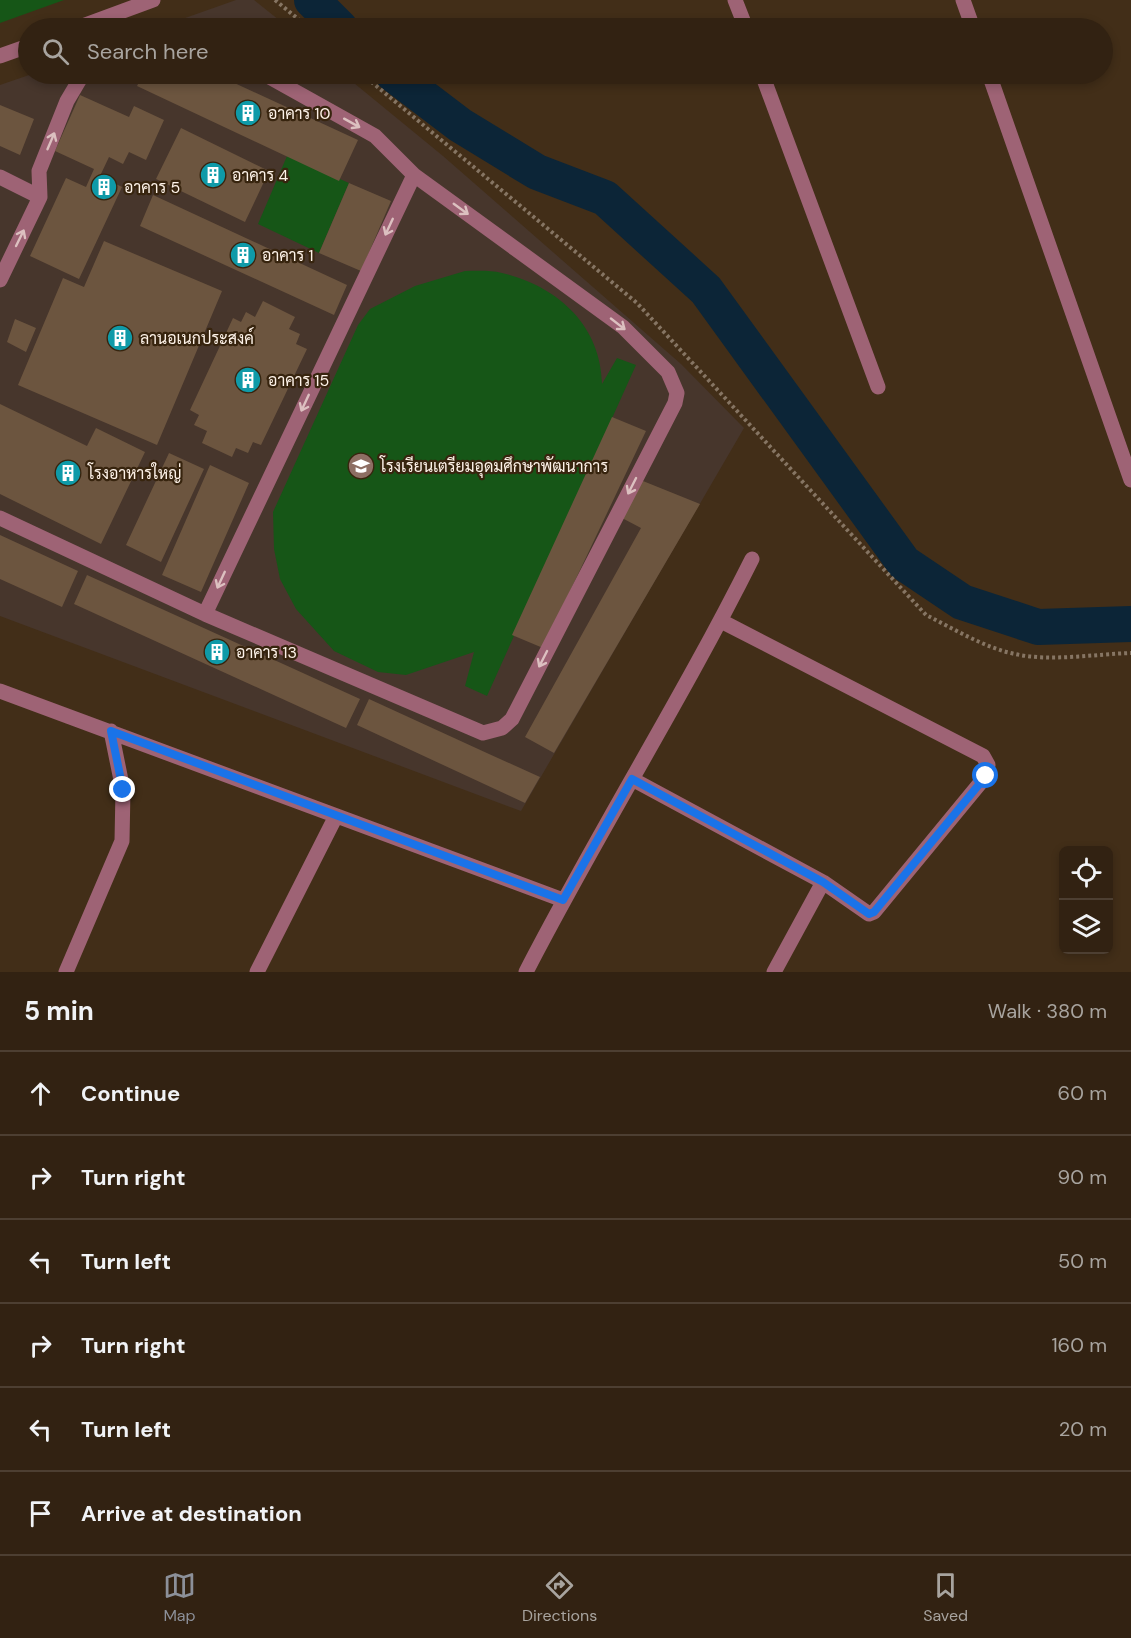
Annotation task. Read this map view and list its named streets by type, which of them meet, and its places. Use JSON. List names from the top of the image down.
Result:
{
  "places": {
    "building": [
      "อาคาร 10",
      "อาคาร 4",
      "อาคาร 5",
      "อาคาร 1",
      "ลานอเนกประสงค์",
      "อาคาร 15",
      "โรงอาหารใหญ่",
      "อาคาร 13"
    ],
    "school or university": ["โรงเรียนเตรียมอุดมศึกษาพัฒนาการ"]
  },
  "page": {
    "search": "Search here",
    "heading": ["5 min", "Walk · 380 m"],
    "list": [
      ["Continue", "60 m"],
      ["Turn right", "90 m"],
      ["Turn left", "50 m"],
      ["Turn right", "160 m"],
      ["Turn left", "20 m"],
      "Arrive at destination"
    ],
    "nav": ["Map", "Directions", "Saved"]
  }
}
